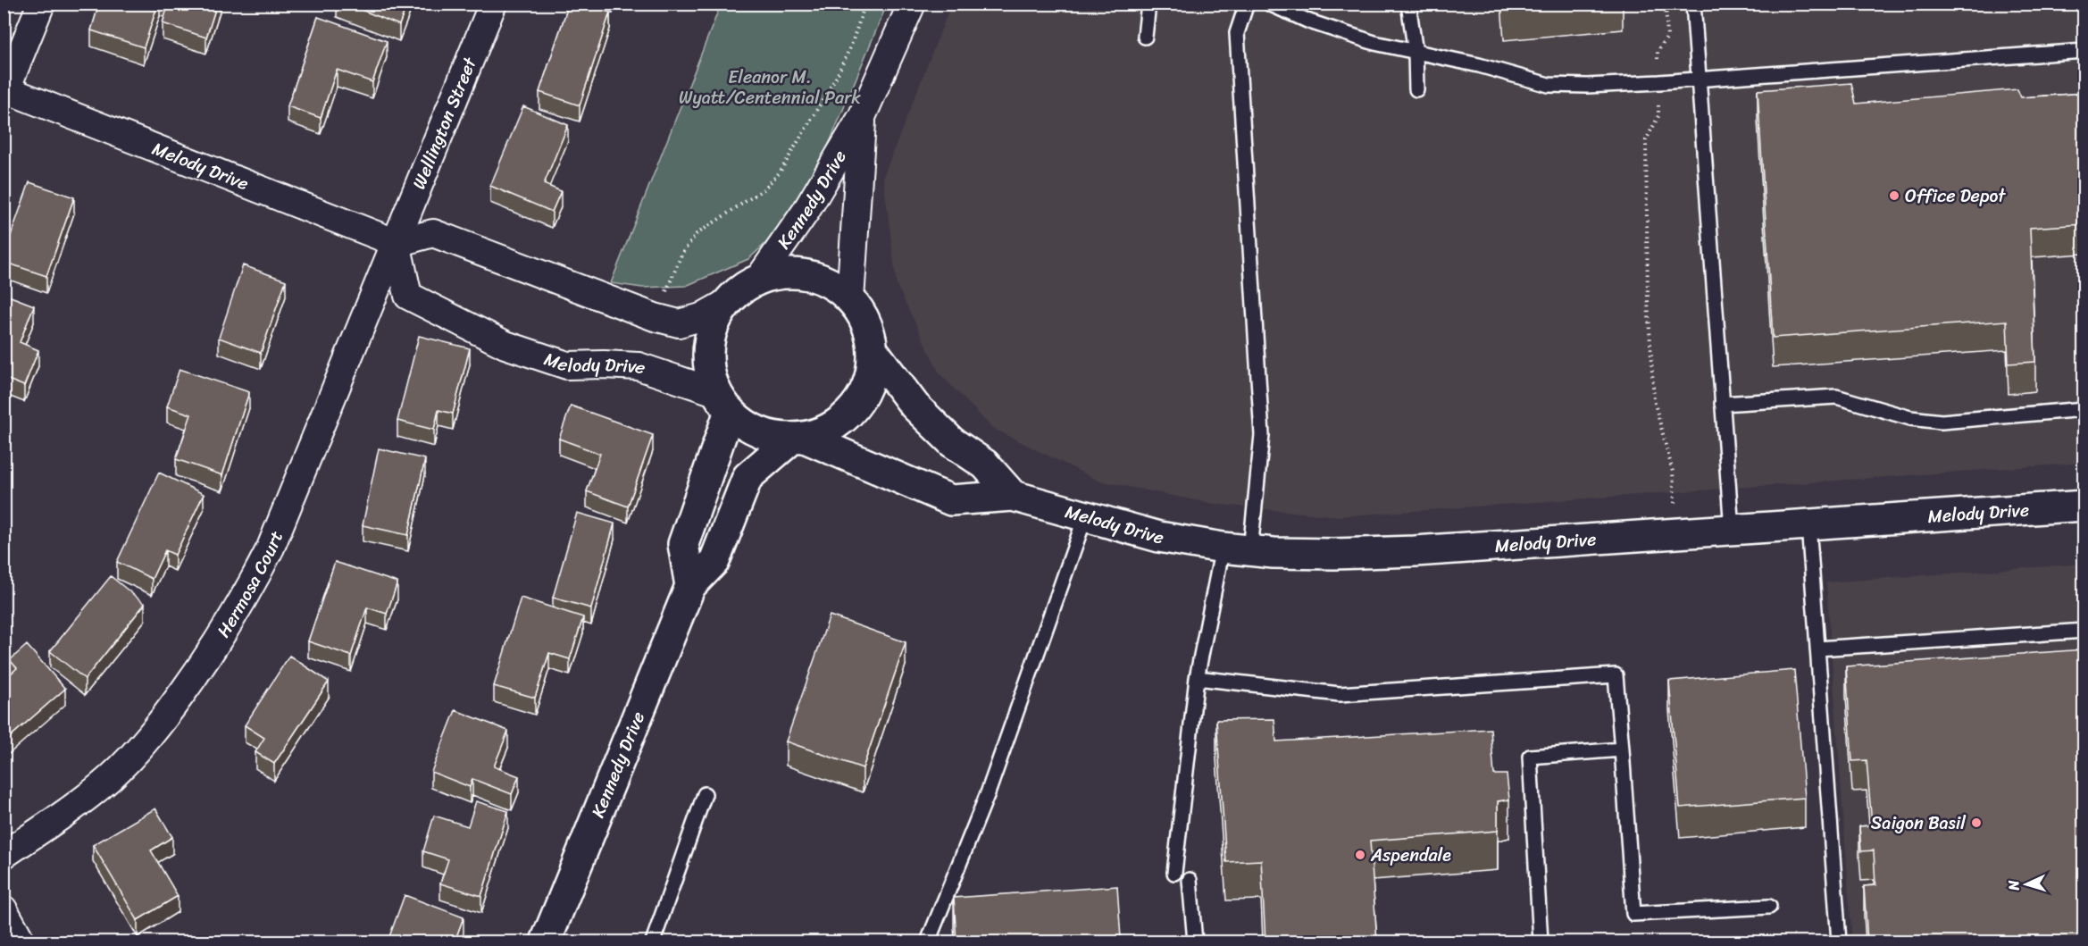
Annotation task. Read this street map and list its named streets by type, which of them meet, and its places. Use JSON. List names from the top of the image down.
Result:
{
  "streets": {
    "street": [
      "Wellington Street",
      "Melody Drive",
      "Kennedy Drive",
      "Hermosa Court"
    ]
  },
  "crossings": [
    ["Wellington Street", "Melody Drive"],
    ["Wellington Street", "Hermosa Court"],
    ["Melody Drive", "Kennedy Drive"],
    ["Melody Drive", "Hermosa Court"]
  ],
  "parks": ["Eleanor M. Wyatt/Centennial Park"],
  "places": ["Office Depot", "Saigon Basil", "Aspendale"],
  "north": "left"
}
